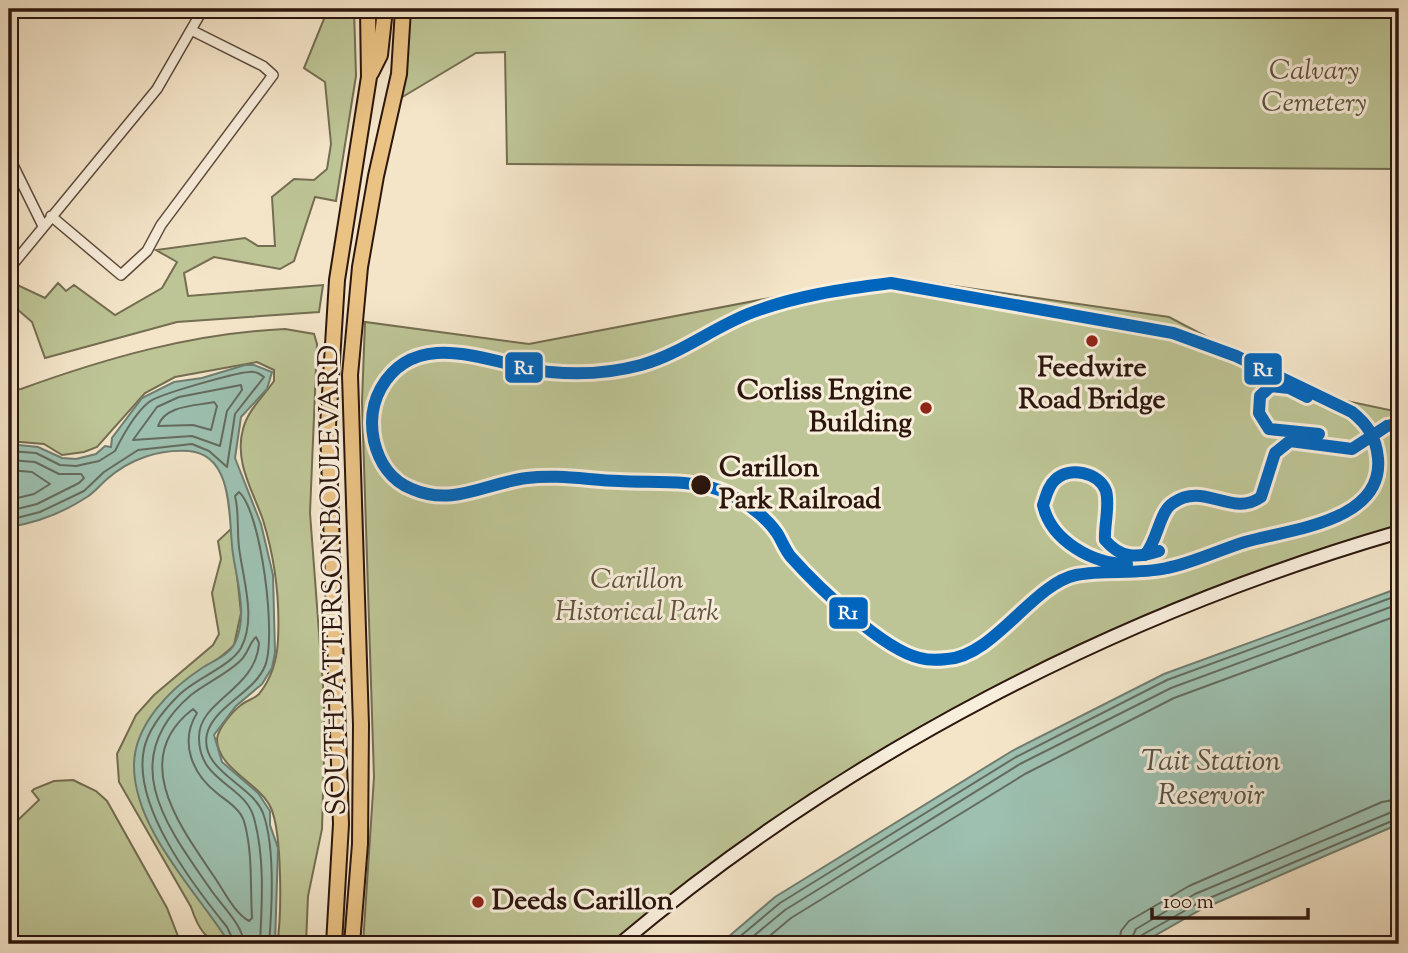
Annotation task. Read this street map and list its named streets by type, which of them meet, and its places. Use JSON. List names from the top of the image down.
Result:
{
  "streets": {
    "main road": ["SOUTH PATTERSON BOULEVARD"]
  },
  "water": ["Tait Station Reservoir"],
  "parks": ["Calvary Cemetery", "Carillon Historical Park"],
  "places": [
    "Feedwire Road Bridge",
    "Corliss Engine Building",
    "Carillon Park Railroad",
    "Deeds Carillon"
  ],
  "lines": ["transit line R1"],
  "scale_bar": "100 m"
}
